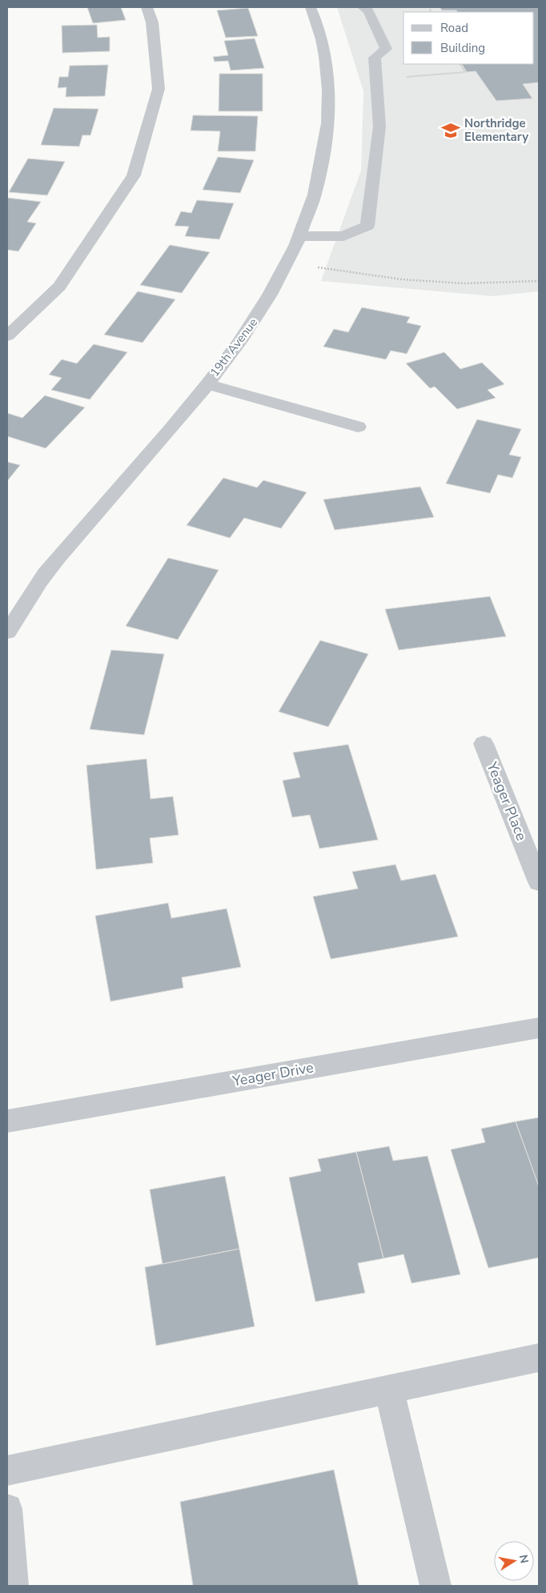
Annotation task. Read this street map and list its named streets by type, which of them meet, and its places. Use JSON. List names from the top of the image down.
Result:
{
  "streets": {
    "street": ["19th Avenue", "Yeager Place", "Yeager Drive"]
  },
  "places": {
    "school or university": ["Northridge Elementary"]
  },
  "legend": ["Road", "Building"],
  "north": "right"
}
